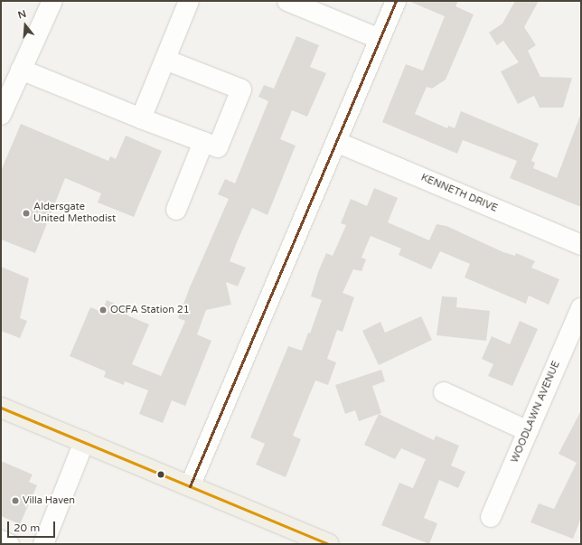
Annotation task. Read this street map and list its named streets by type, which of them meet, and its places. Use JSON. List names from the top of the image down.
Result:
{
  "streets": {
    "street": ["KENNETH DRIVE", "WOODLAWN AVENUE"]
  },
  "places": ["Aldersgate United Methodist", "OCFA Station 21", "Villa Haven"],
  "scale_bar": "20 m",
  "north": "top"
}
